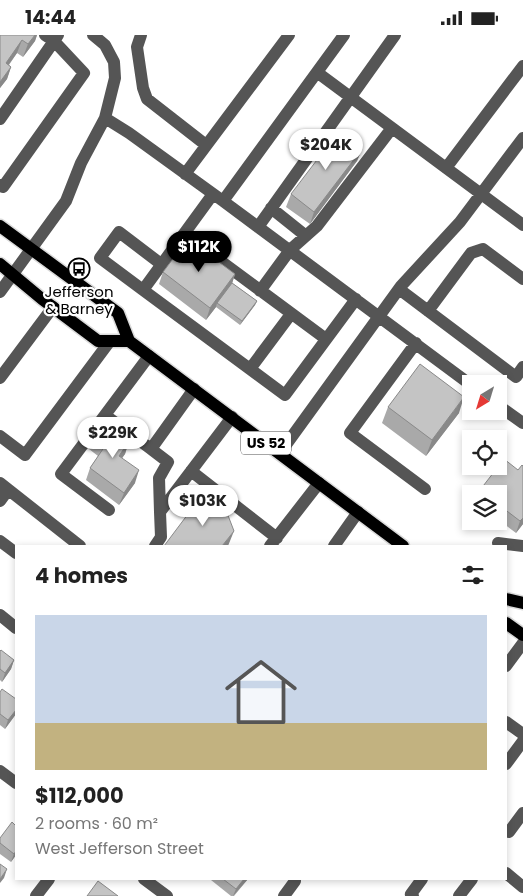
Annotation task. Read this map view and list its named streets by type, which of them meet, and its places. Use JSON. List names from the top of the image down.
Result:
{
  "streets": {
    "main road": ["US 52"]
  },
  "places": {
    "bus stop": ["Jefferson & Barney"]
  },
  "north": "bottom left",
  "page": {
    "status": "14:44",
    "price": [
      "$204K",
      "$112K",
      "$229K",
      "$103K"
    ],
    "heading": "4 homes",
    "list": [
      {
        "name": "$112,000",
        "note": "2 rooms · 60 m² · West Jefferson Street"
      }
    ]
  }
}
